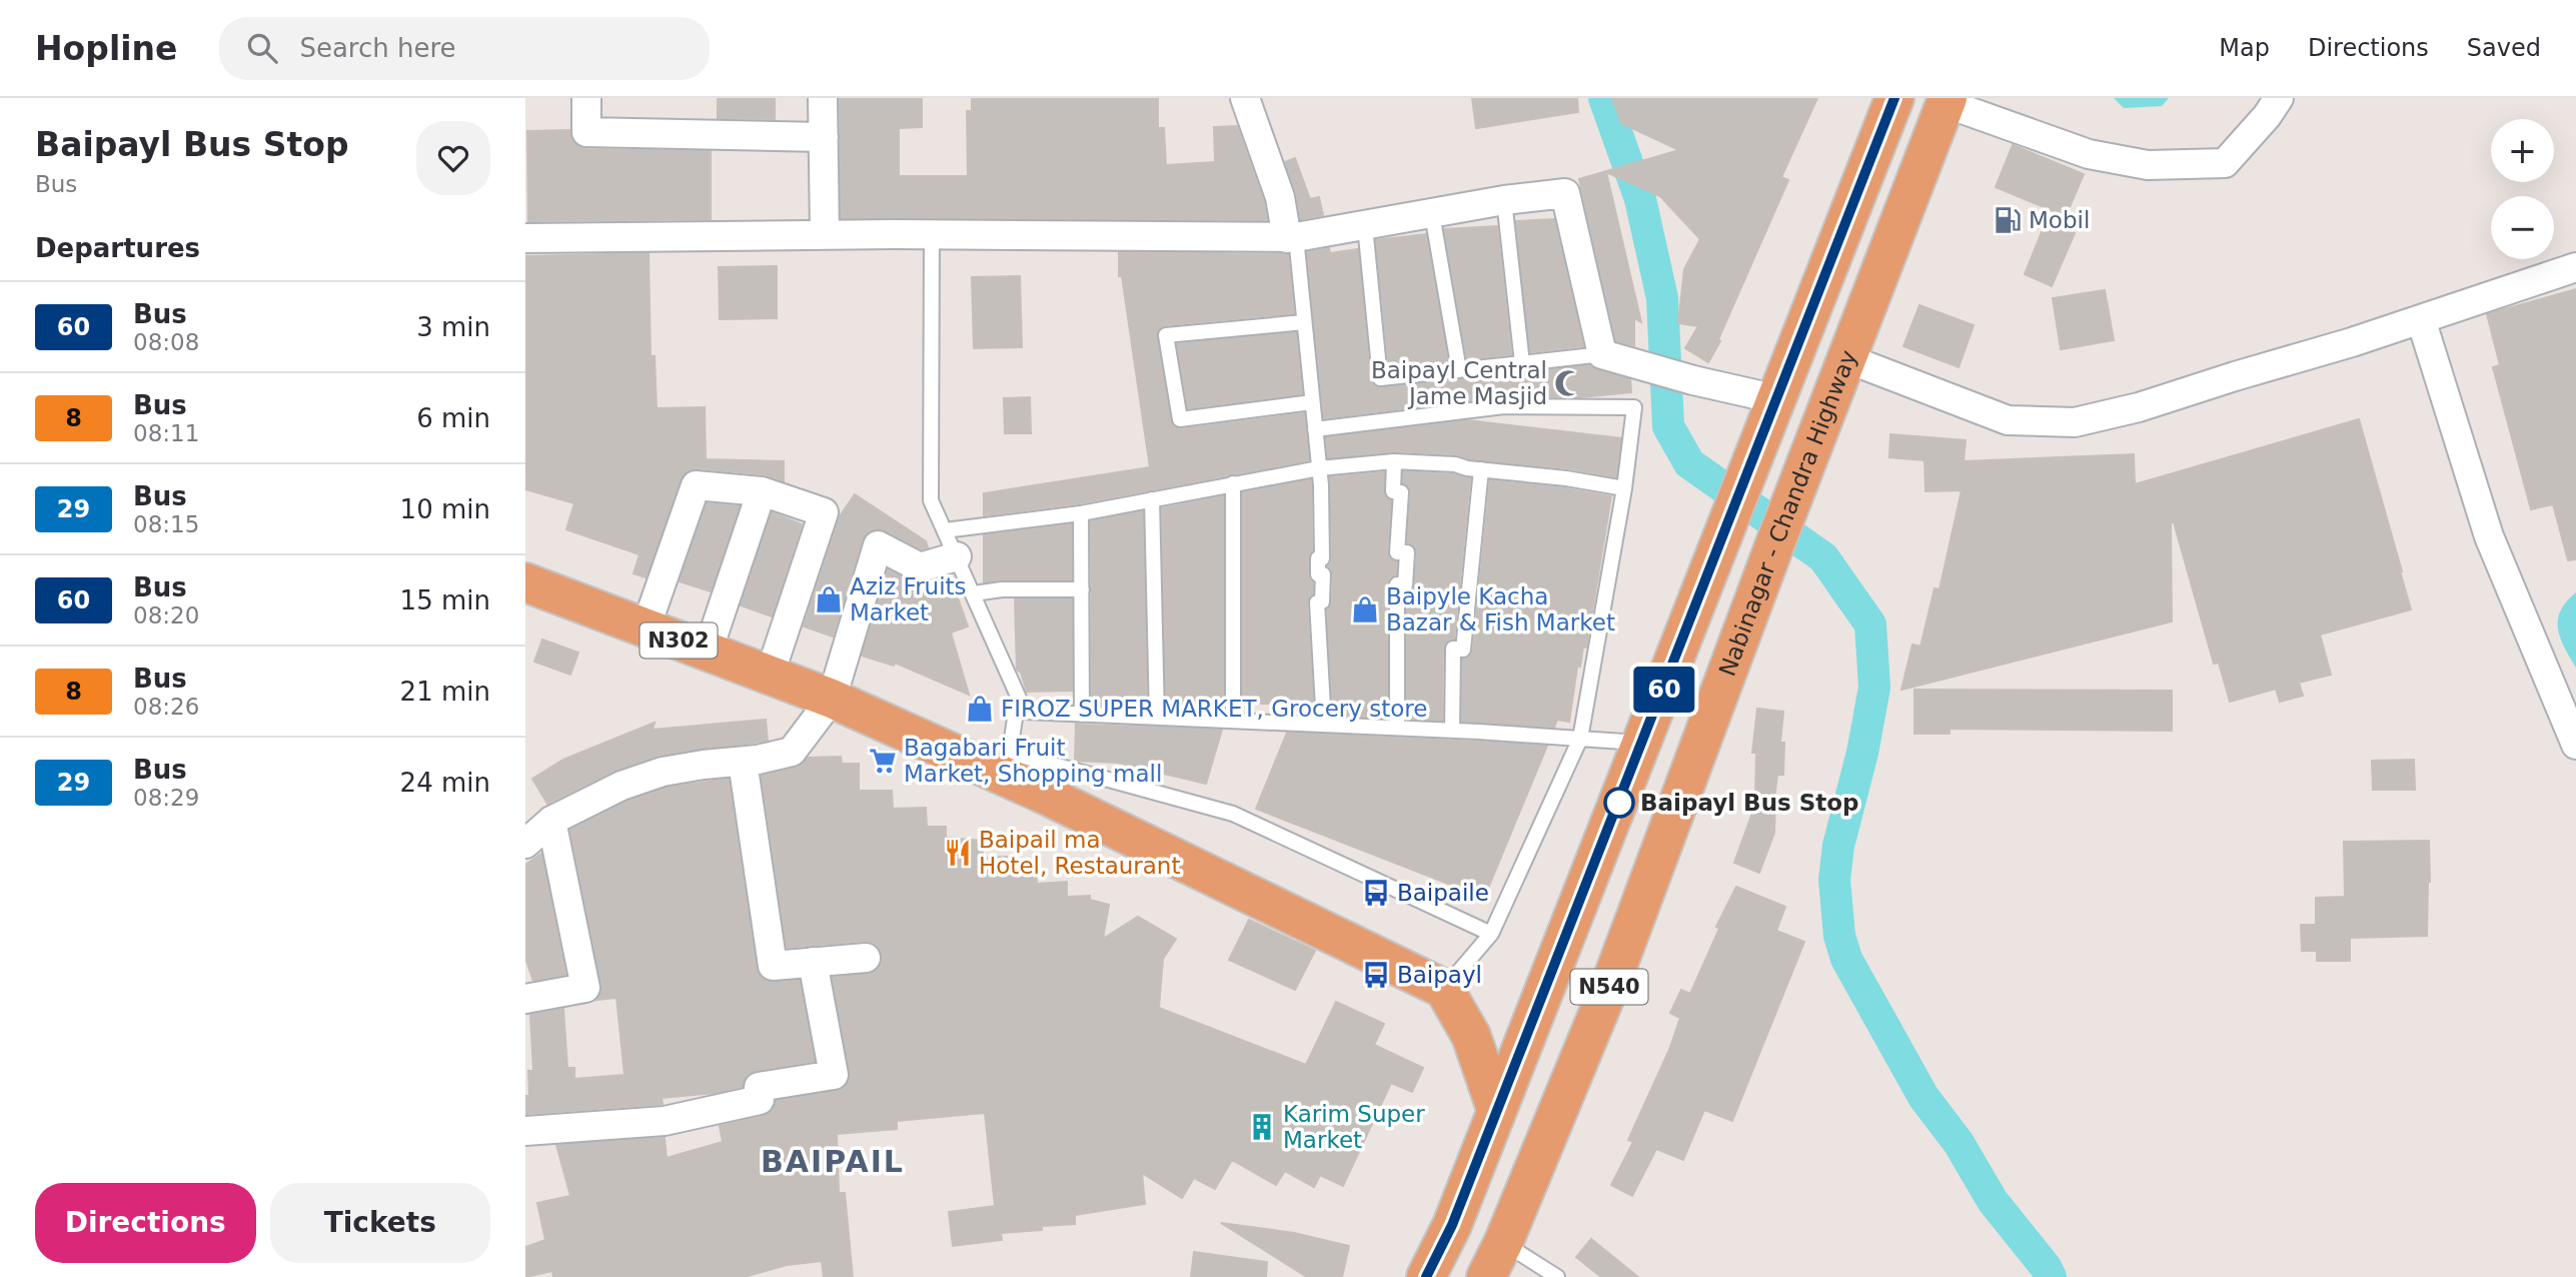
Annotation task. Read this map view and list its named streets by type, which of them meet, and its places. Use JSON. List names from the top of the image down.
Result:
{
  "streets": {
    "highway": ["Nabinagar - Chandra Highway", "N302", "N540"]
  },
  "districts": ["BAIPAIL"],
  "places": {
    "fuel station": ["Mobil"],
    "mosque": ["Baipayl Central Jame Masjid"],
    "shop": ["Aziz Fruits Market", "Baipyle Kacha Bazar & Fish Market", "FIROZ SUPER MARKET, Grocery store"],
    "supermarket": ["Bagabari Fruit Market, Shopping mall"],
    "other": ["Baipayl Bus Stop"],
    "restaurant": ["Baipail ma Hotel, Restaurant"],
    "bus stop": ["Baipaile", "Baipayl"],
    "building": ["Karim Super Market"]
  },
  "lines": ["bus line 60"],
  "page": {
    "header": "Hopline",
    "search": "Search here",
    "nav": ["Map", "Directions", "Saved"],
    "heading": [
      ["Baipayl Bus Stop", "Bus"],
      "Departures"
    ],
    "on_map": "60",
    "map_buttons": ["+", "−"],
    "list": [
      {
        "mark": "60",
        "name": "Bus",
        "note": "08:08",
        "value": "3 min"
      },
      {
        "mark": "8",
        "name": "Bus",
        "note": "08:11",
        "value": "6 min"
      },
      {
        "mark": "29",
        "name": "Bus",
        "note": "08:15",
        "value": "10 min"
      },
      {
        "mark": "60",
        "name": "Bus",
        "note": "08:20",
        "value": "15 min"
      },
      {
        "mark": "8",
        "name": "Bus",
        "note": "08:26",
        "value": "21 min"
      },
      {
        "mark": "29",
        "name": "Bus",
        "note": "08:29",
        "value": "24 min"
      }
    ],
    "buttons": ["Directions", "Tickets"]
  }
}
